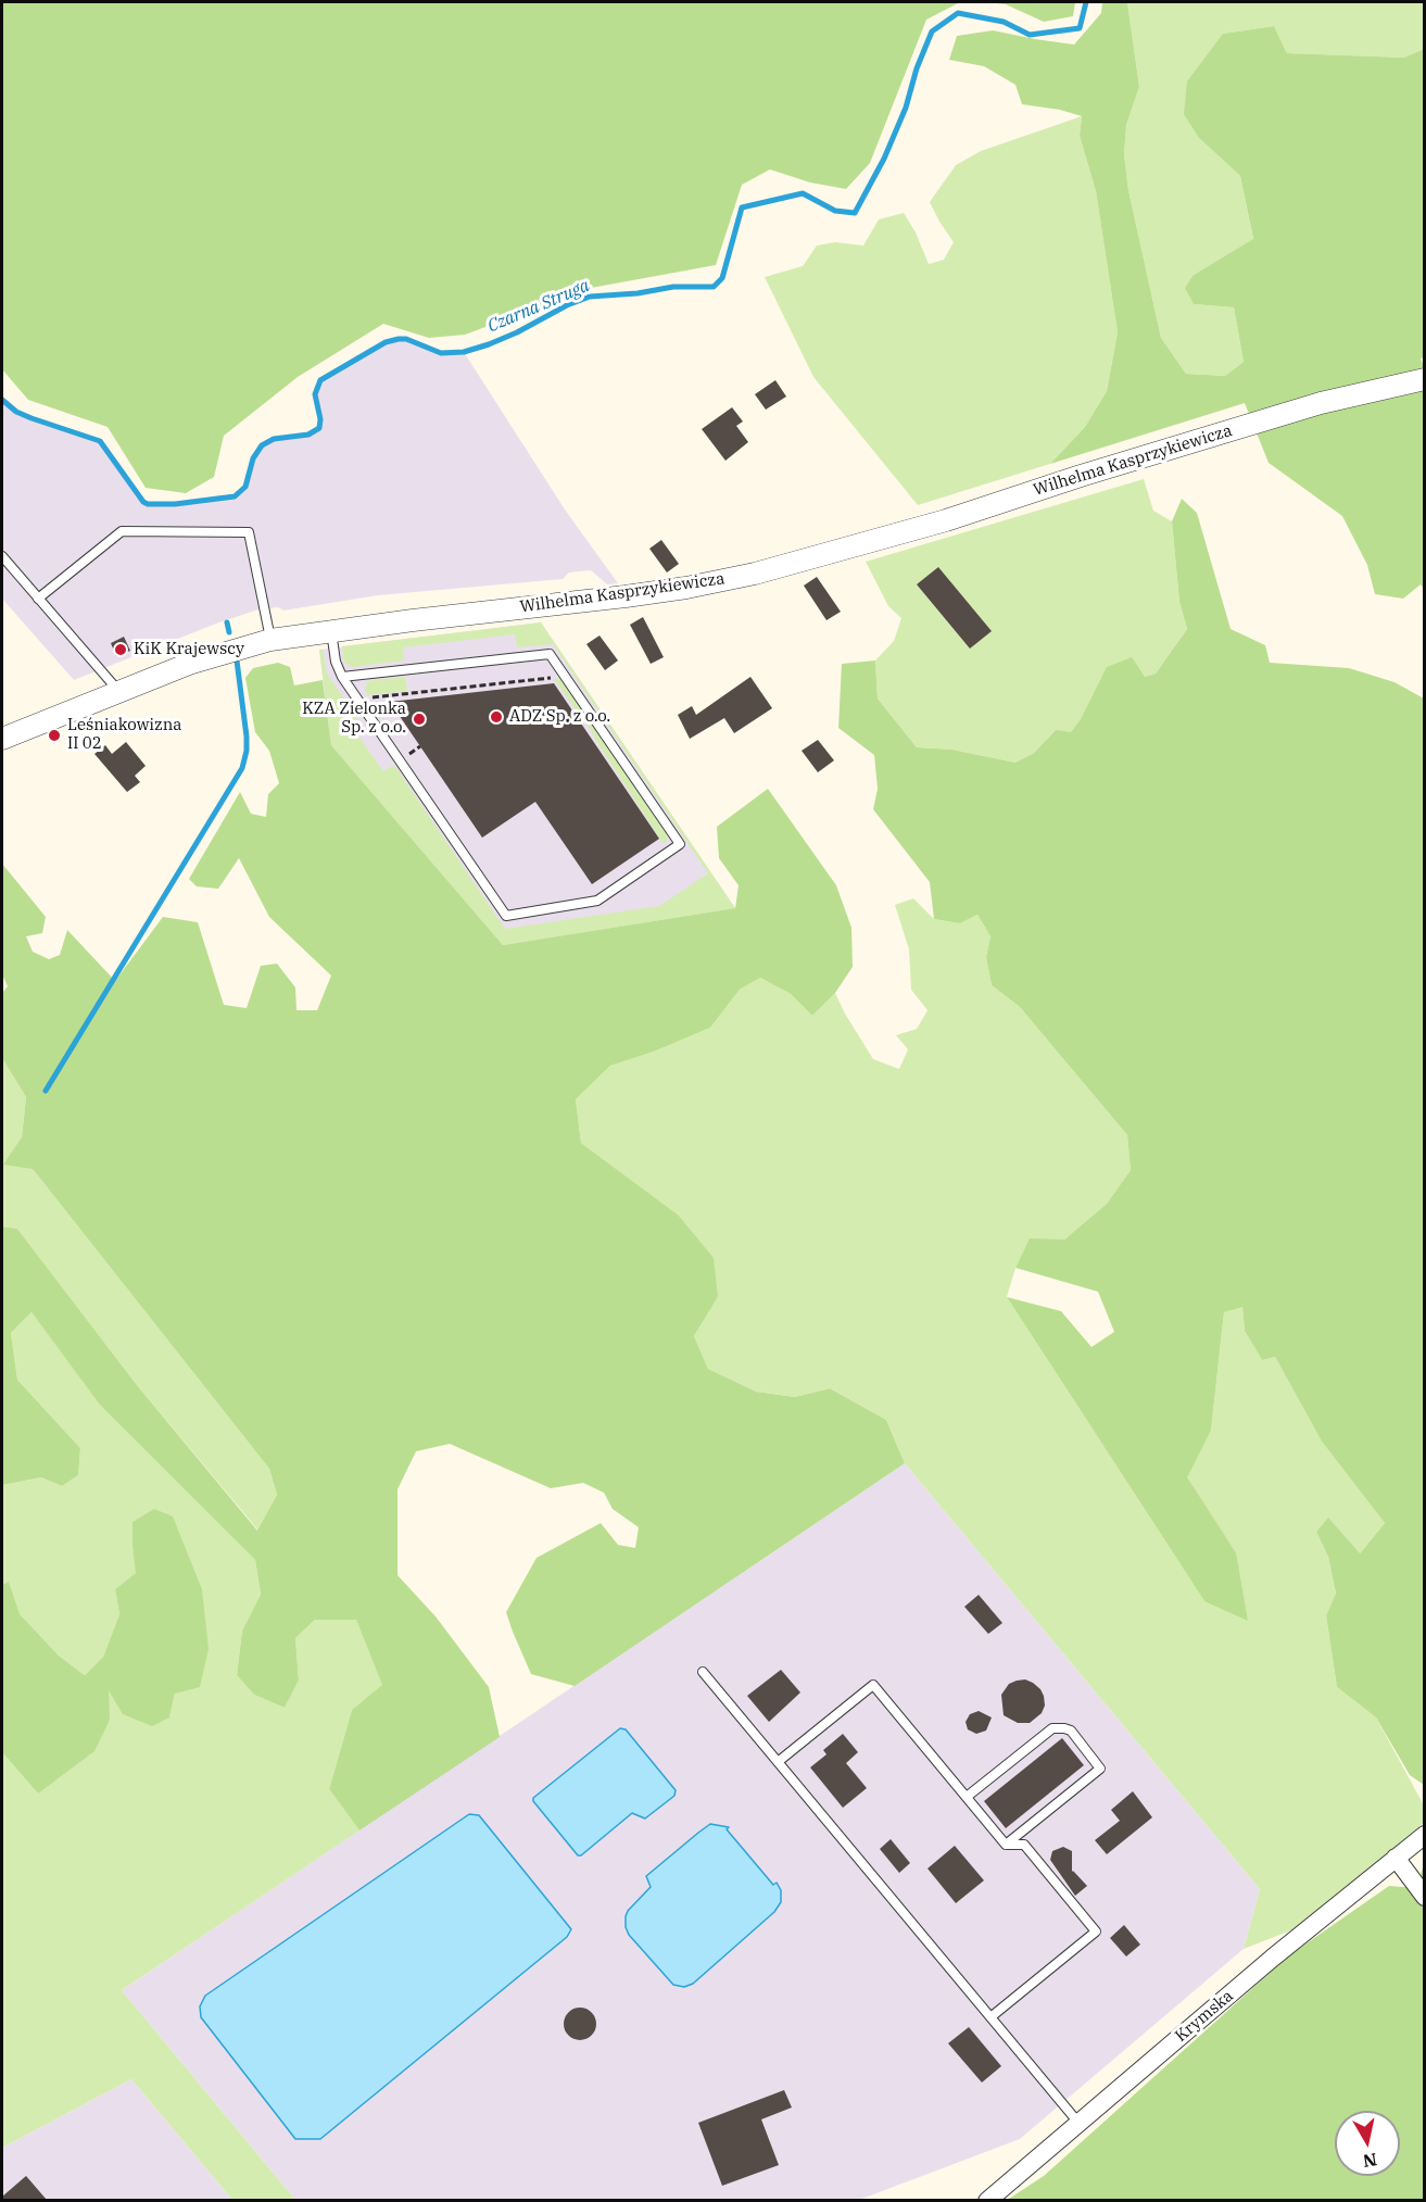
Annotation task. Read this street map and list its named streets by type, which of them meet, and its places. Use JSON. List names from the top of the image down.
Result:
{
  "streets": {
    "street": ["Wilhelma Kasprzykiewicza", "Krymska"]
  },
  "water": ["Czarna Struga"],
  "places": [
    "KiK Krajewscy",
    "ADZ Sp. z o.o.",
    "KZA Zielonka Sp. z o.o.",
    "Leśniakowizna II 02"
  ],
  "north": "bottom"
}
